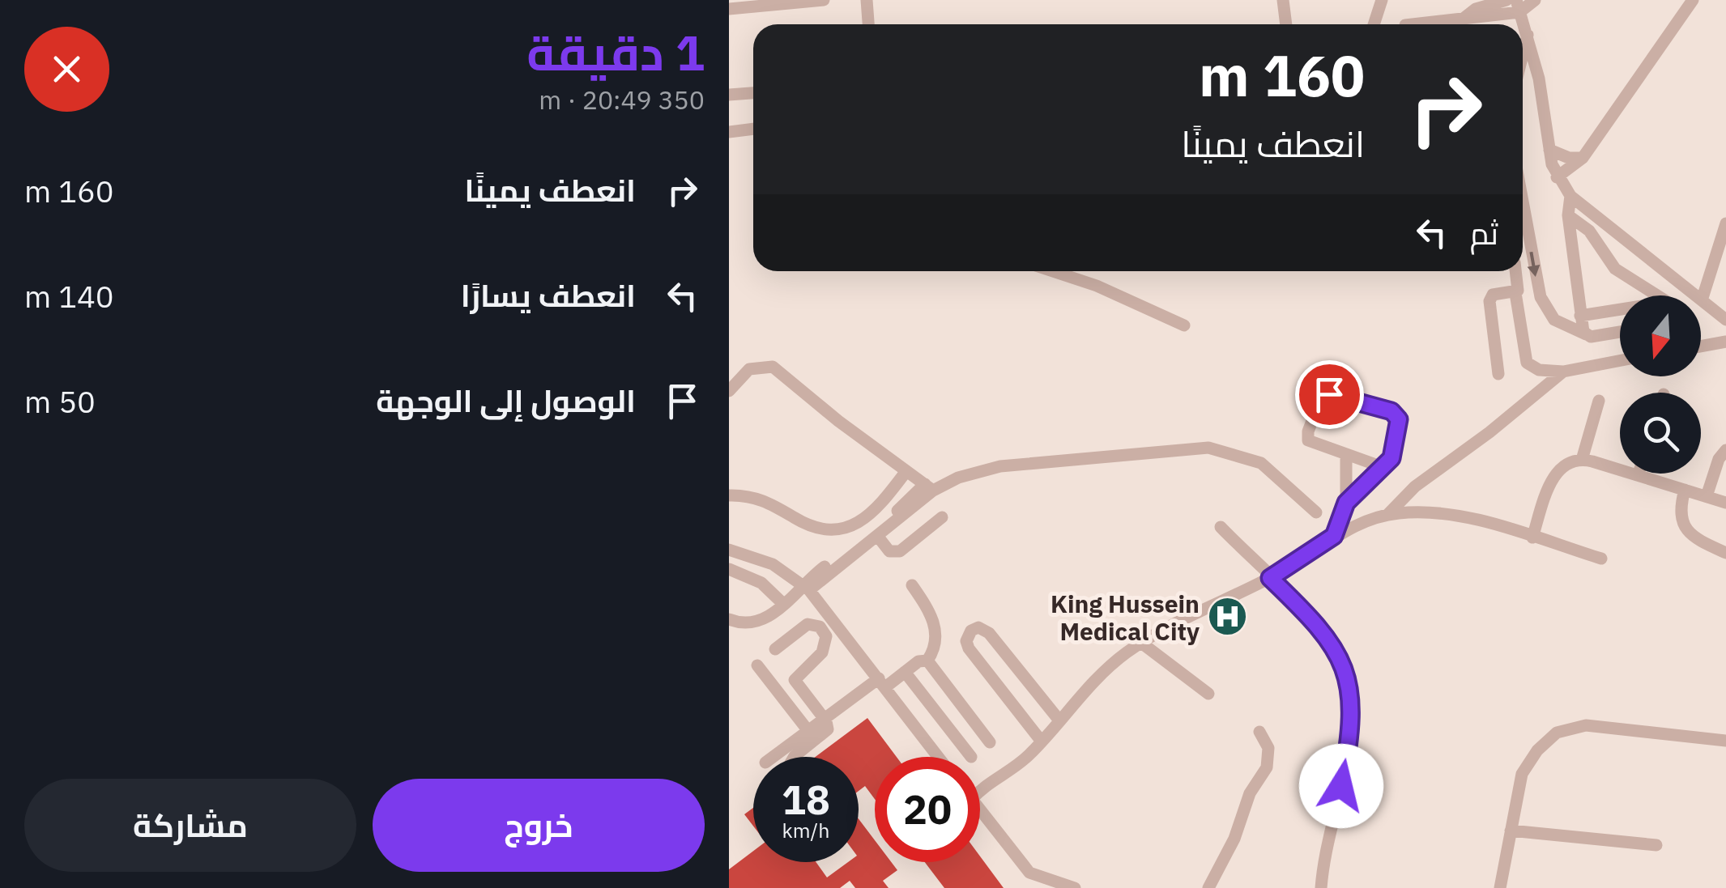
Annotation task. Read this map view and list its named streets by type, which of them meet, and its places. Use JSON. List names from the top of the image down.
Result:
{
  "places": {
    "hospital": ["King Hussein Medical City"]
  },
  "north": "bottom",
  "page": {
    "heading": ["1 دقيقة", "350 m · 20:49"],
    "turn": ["160 m", "انعطف يمينًا"],
    "list": [
      {
        "name": "انعطف يمينًا",
        "value": "160 m"
      },
      {
        "name": "انعطف يسارًا",
        "value": "140 m"
      },
      {
        "name": "الوصول إلى الوجهة",
        "value": "50 m"
      }
    ],
    "then": "ثم",
    "speed": "18 km/h",
    "limit": "20",
    "buttons": ["خروج", "مشاركة"]
  }
}
